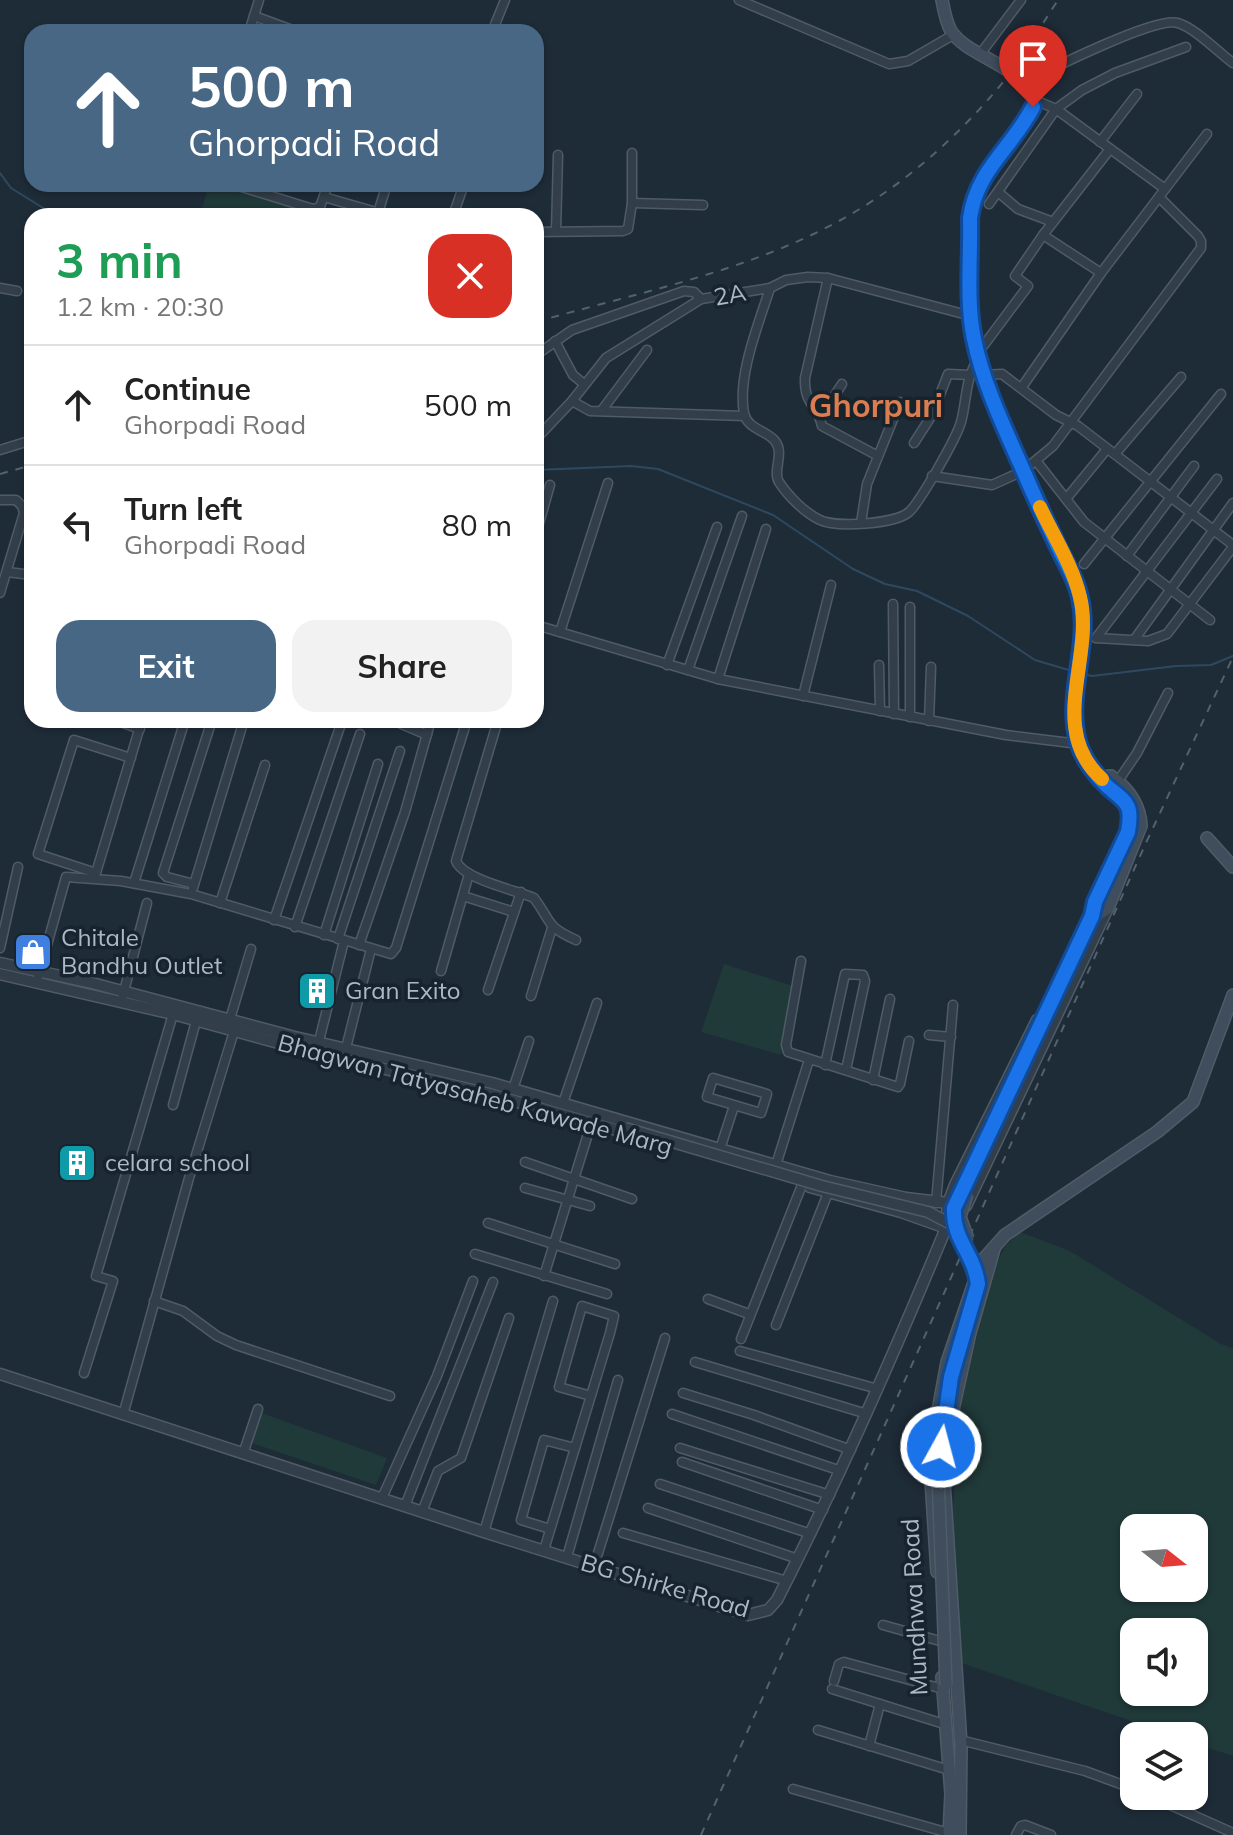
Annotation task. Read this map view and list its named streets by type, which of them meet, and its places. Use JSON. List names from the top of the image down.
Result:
{
  "streets": {
    "main road": ["Mundhwa Road"],
    "street": ["2A", "Bhagwan Tatyasaheb Kawade Marg", "BG Shirke Road"]
  },
  "crossings": [
    ["Bhagwan Tatyasaheb Kawade Marg", "BG Shirke Road"]
  ],
  "districts": ["Ghorpuri"],
  "places": {
    "shop": ["Chitale Bandhu Outlet"],
    "building": ["Gran Exito", "celara school"]
  },
  "north": "right",
  "page": {
    "turn": ["500 m", "Ghorpadi Road"],
    "heading": ["3 min", "1.2 km · 20:30"],
    "list": [
      {
        "name": "Continue",
        "note": "Ghorpadi Road",
        "value": "500 m"
      },
      {
        "name": "Turn left",
        "note": "Ghorpadi Road",
        "value": "80 m"
      }
    ],
    "buttons": ["Exit", "Share"]
  }
}
